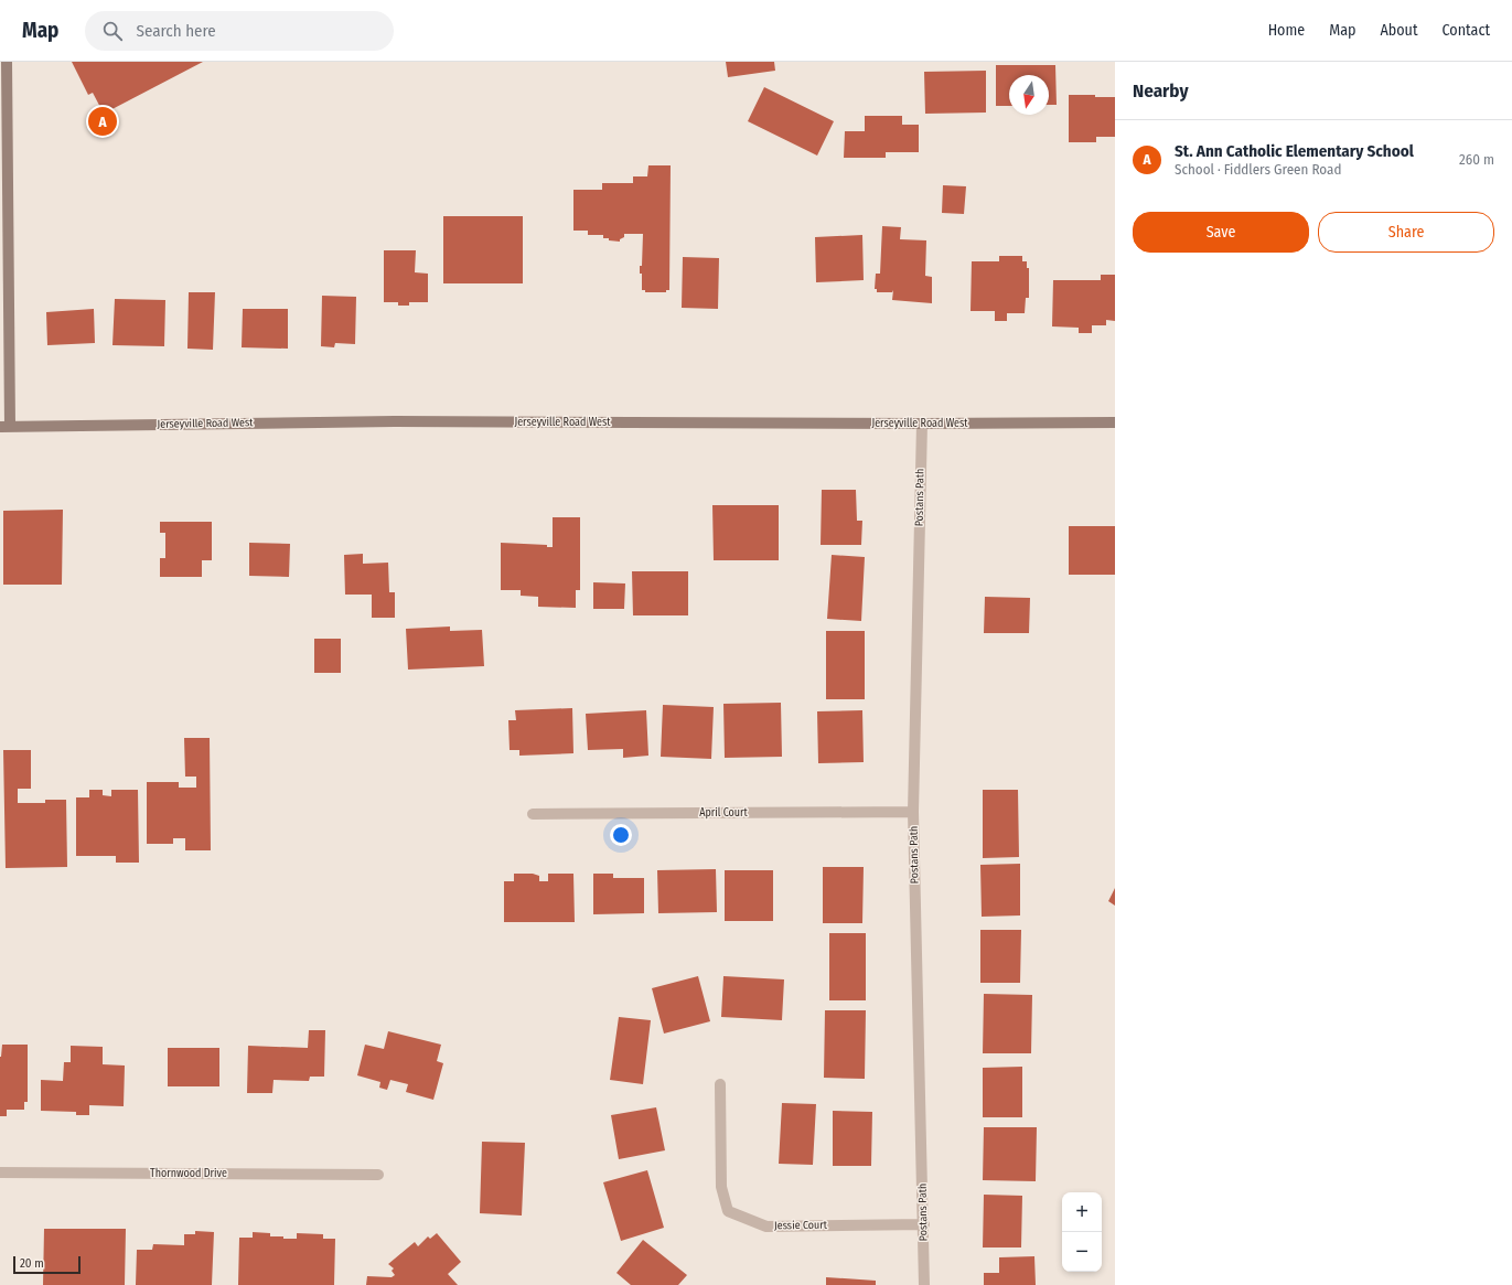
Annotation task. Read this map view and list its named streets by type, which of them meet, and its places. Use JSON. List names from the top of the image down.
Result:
{
  "streets": {
    "main road": ["Jerseyville Road West"],
    "street": [
      "Postans Path",
      "April Court",
      "Thornwood Drive",
      "Jessie Court"
    ]
  },
  "crossings": [
    ["Jerseyville Road West", "Postans Path"],
    ["Postans Path", "April Court"],
    ["Postans Path", "Jessie Court"]
  ],
  "scale_bar": "20 m",
  "north": "bottom",
  "page": {
    "header": "Map",
    "search": "Search here",
    "nav": [
      "Home",
      "Map",
      "About",
      "Contact"
    ],
    "heading": "Nearby",
    "pins": "A",
    "list": [
      {
        "mark": "A",
        "name": "St. Ann Catholic Elementary School",
        "note": "School · Fiddlers Green Road",
        "value": "260 m"
      }
    ],
    "buttons": ["Save", "Share"],
    "map_buttons": ["+", "−"],
    "scale": "20 m"
  }
}
